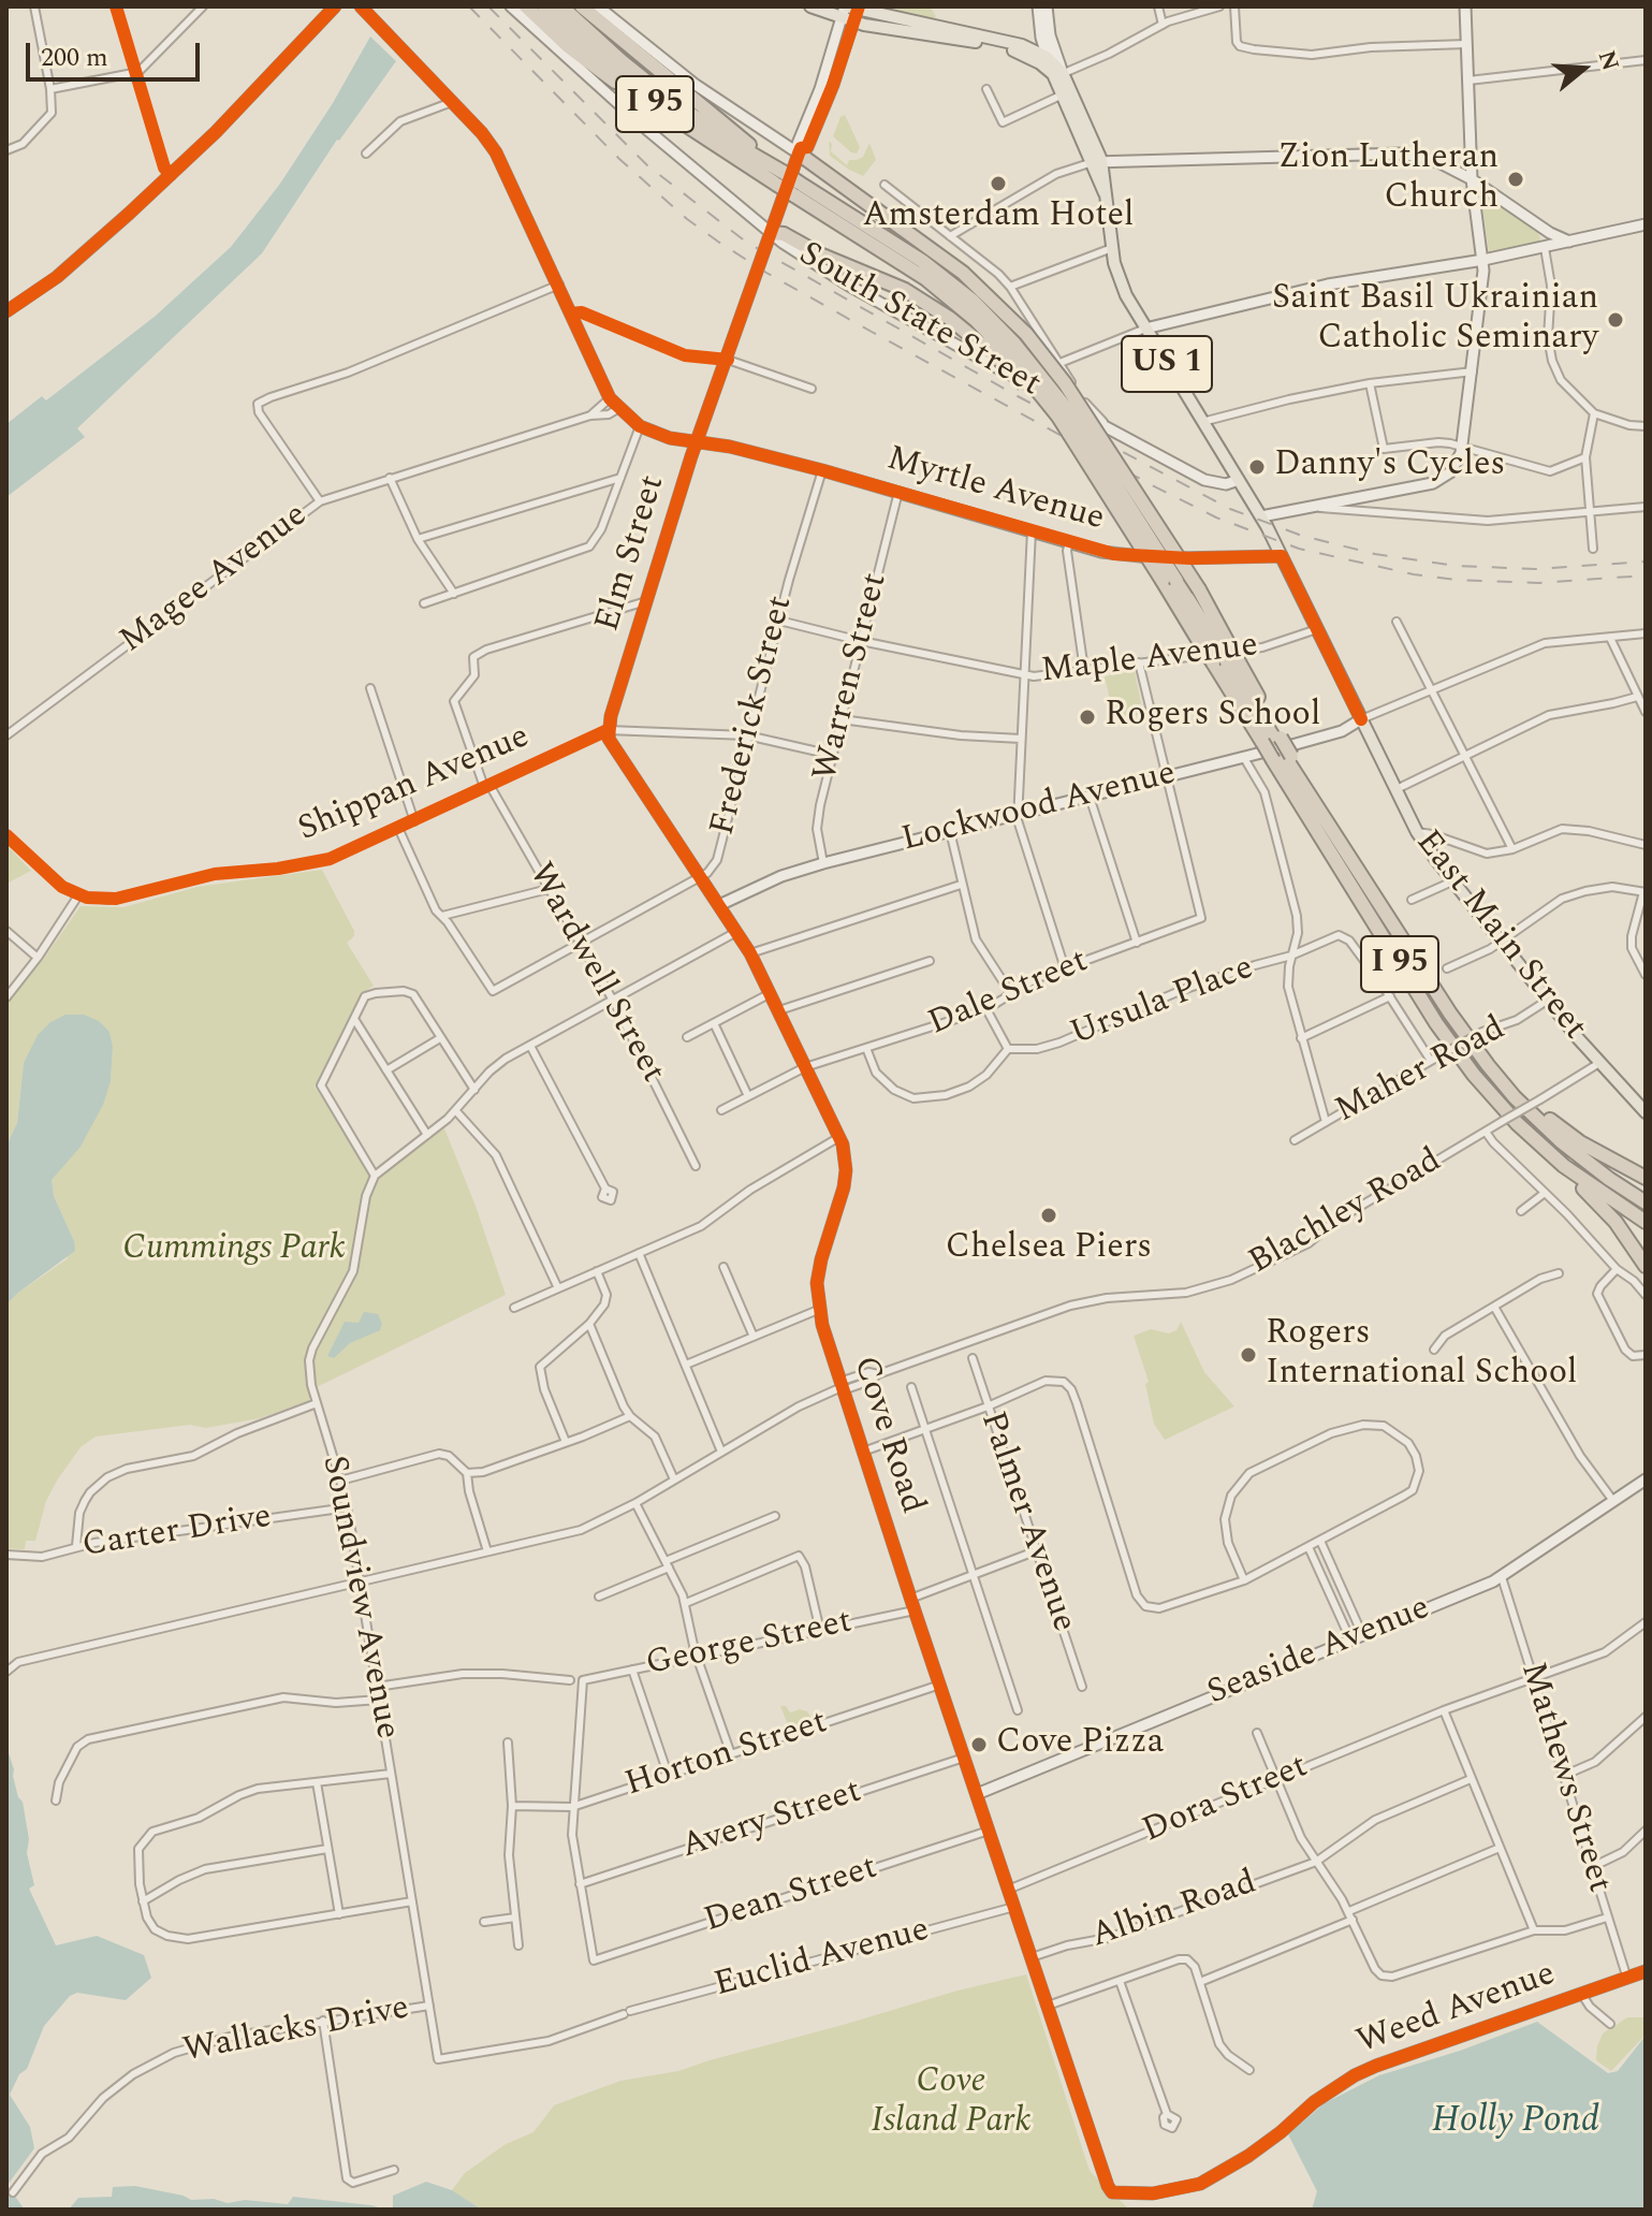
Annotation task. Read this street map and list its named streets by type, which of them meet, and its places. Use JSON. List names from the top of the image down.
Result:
{
  "streets": {
    "highway": ["I 95"],
    "main road": [
      "South State Street",
      "US 1",
      "Myrtle Avenue",
      "Elm Street",
      "Lockwood Avenue",
      "East Main Street",
      "Cove Road",
      "Seaside Avenue",
      "Weed Avenue"
    ],
    "street": [
      "Magee Avenue",
      "Maple Avenue",
      "Warren Street",
      "Frederick Street",
      "Shippan Avenue",
      "Wardwell Street",
      "Dale Street",
      "Ursula Place",
      "Maher Road",
      "Blachley Road",
      "Palmer Avenue",
      "Carter Drive",
      "Soundview Avenue",
      "George Street",
      "Horton Street",
      "Mathews Street",
      "Dora Street",
      "Avery Street",
      "Dean Street",
      "Albin Road",
      "Euclid Avenue",
      "Wallacks Drive"
    ]
  },
  "crossings": [
    ["South State Street", "Elm Street"],
    ["South State Street", "East Main Street"],
    ["US 1", "Elm Street"],
    ["US 1", "East Main Street"],
    ["Myrtle Avenue", "Elm Street"],
    ["Myrtle Avenue", "Warren Street"],
    ["Myrtle Avenue", "Frederick Street"],
    ["Myrtle Avenue", "East Main Street"],
    ["Elm Street", "Shippan Avenue"],
    ["Elm Street", "East Main Street"],
    ["Elm Street", "Wardwell Street"],
    ["Elm Street", "Cove Road"],
    ["Maple Avenue", "Warren Street"],
    ["Maple Avenue", "Frederick Street"],
    ["Maple Avenue", "East Main Street"],
    ["Warren Street", "Shippan Avenue"],
    ["Warren Street", "Lockwood Avenue"],
    ["Frederick Street", "Shippan Avenue"],
    ["Frederick Street", "Wardwell Street"],
    ["Frederick Street", "Cove Road"],
    ["Shippan Avenue", "Wardwell Street"],
    ["Shippan Avenue", "Cove Road"],
    ["Lockwood Avenue", "East Main Street"],
    ["Lockwood Avenue", "Dale Street"],
    ["Lockwood Avenue", "Cove Road"],
    ["East Main Street", "Maher Road"],
    ["East Main Street", "Blachley Road"],
    ["Dale Street", "Cove Road"],
    ["Ursula Place", "Maher Road"],
    ["Blachley Road", "Cove Road"],
    ["Blachley Road", "Soundview Avenue"],
    ["Cove Road", "George Street"],
    ["Cove Road", "Seaside Avenue"],
    ["Cove Road", "Horton Street"],
    ["Cove Road", "Dora Street"],
    ["Cove Road", "Avery Street"],
    ["Cove Road", "Dean Street"],
    ["Cove Road", "Albin Road"],
    ["Cove Road", "Euclid Avenue"],
    ["Cove Road", "Weed Avenue"],
    ["Carter Drive", "Soundview Avenue"],
    ["Soundview Avenue", "Euclid Avenue"],
    ["Soundview Avenue", "Wallacks Drive"],
    ["George Street", "Horton Street"],
    ["Seaside Avenue", "Mathews Street"],
    ["Mathews Street", "Dora Street"],
    ["Mathews Street", "Weed Avenue"],
    ["Avery Street", "Dean Street"]
  ],
  "water": ["Holly Pond"],
  "parks": ["Cummings Park", "Cove Island Park"],
  "places": [
    "Zion Lutheran Church",
    "Amsterdam Hotel",
    "Saint Basil Ukrainian Catholic Seminary",
    "Danny's Cycles",
    "Rogers School",
    "Chelsea Piers",
    "Rogers International School",
    "Cove Pizza"
  ],
  "scale_bar": "200 m",
  "north": "right"
}
